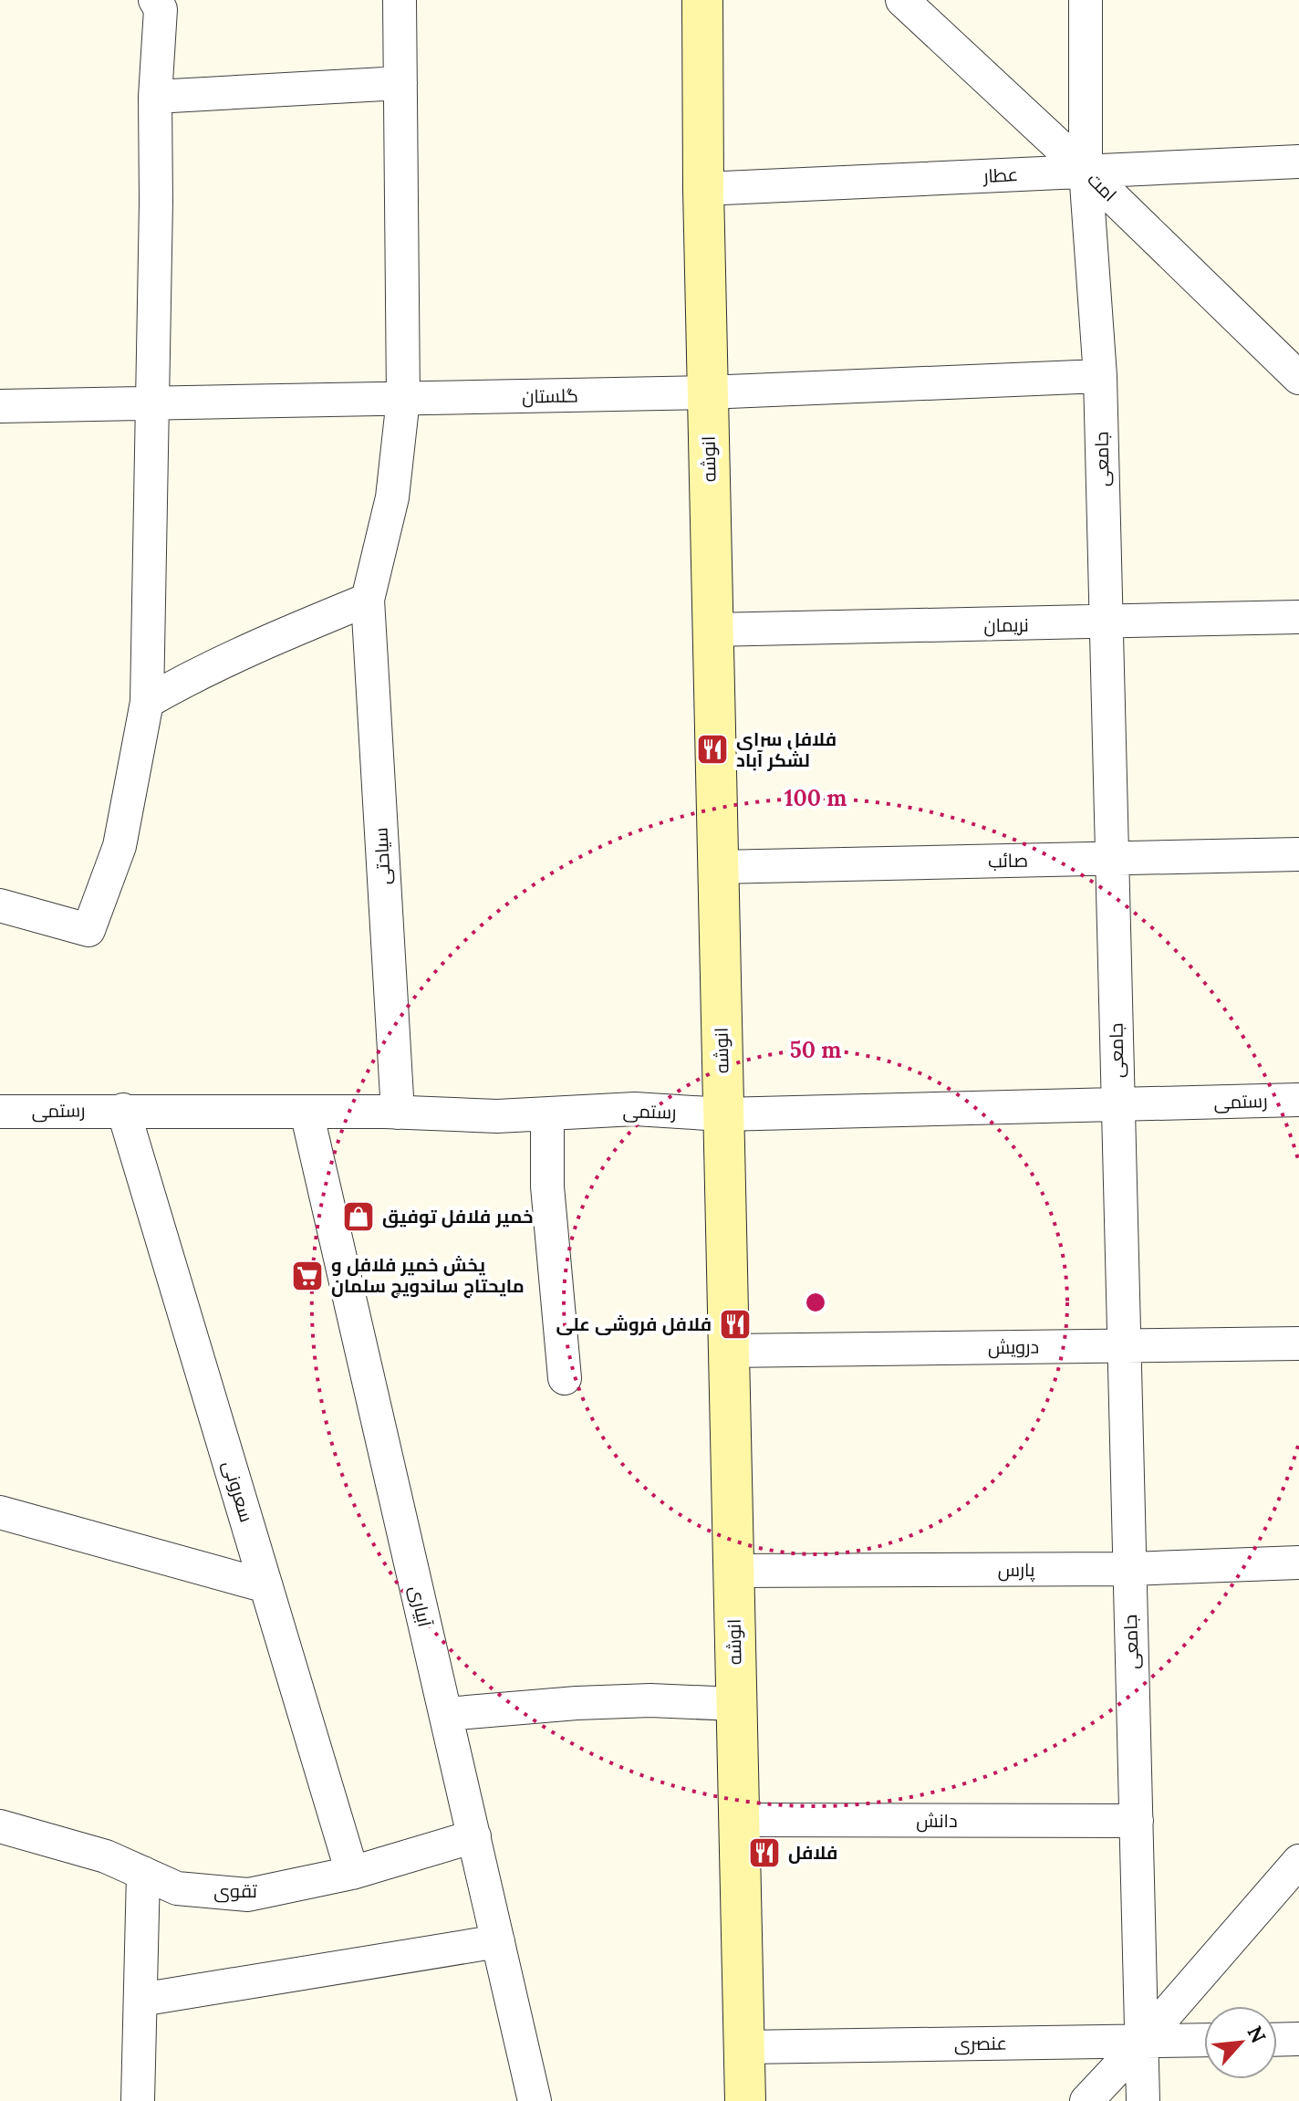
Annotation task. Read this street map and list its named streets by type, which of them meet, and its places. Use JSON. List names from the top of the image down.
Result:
{
  "streets": {
    "street": [
      "عطار",
      "امت",
      "گلستان",
      "انوشه",
      "جامعی",
      "نریمان",
      "سیاحتی",
      "صائب",
      "رستمی",
      "درویش",
      "سعرونی",
      "پارس",
      "آبیاری",
      "دانش",
      "تقوی",
      "عنصری"
    ]
  },
  "crossings": [
    ["عطار", "امت"],
    ["عطار", "انوشه"],
    ["عطار", "جامعی"],
    ["امت", "جامعی"],
    ["گلستان", "انوشه"],
    ["گلستان", "جامعی"],
    ["گلستان", "سیاحتی"],
    ["انوشه", "نریمان"],
    ["انوشه", "صائب"],
    ["انوشه", "رستمی"],
    ["انوشه", "درویش"],
    ["انوشه", "پارس"],
    ["انوشه", "دانش"],
    ["انوشه", "عنصری"],
    ["جامعی", "نریمان"],
    ["جامعی", "صائب"],
    ["جامعی", "رستمی"],
    ["جامعی", "درویش"],
    ["جامعی", "پارس"],
    ["جامعی", "دانش"],
    ["جامعی", "عنصری"],
    ["سیاحتی", "رستمی"],
    ["رستمی", "سعرونی"],
    ["رستمی", "آبیاری"],
    ["سعرونی", "تقوی"],
    ["آبیاری", "تقوی"]
  ],
  "places": {
    "restaurant": ["فلافل سرای لشکر آباد", "فلافل فروشی علی", "فلافل"],
    "shop": ["خمیر فلافل توفیق"],
    "supermarket": ["پخش خمیر فلافل و مایحتاج ساندویچ سلمان"]
  },
  "north": "top right",
  "rings": ["100 m", "50 m"]
}
